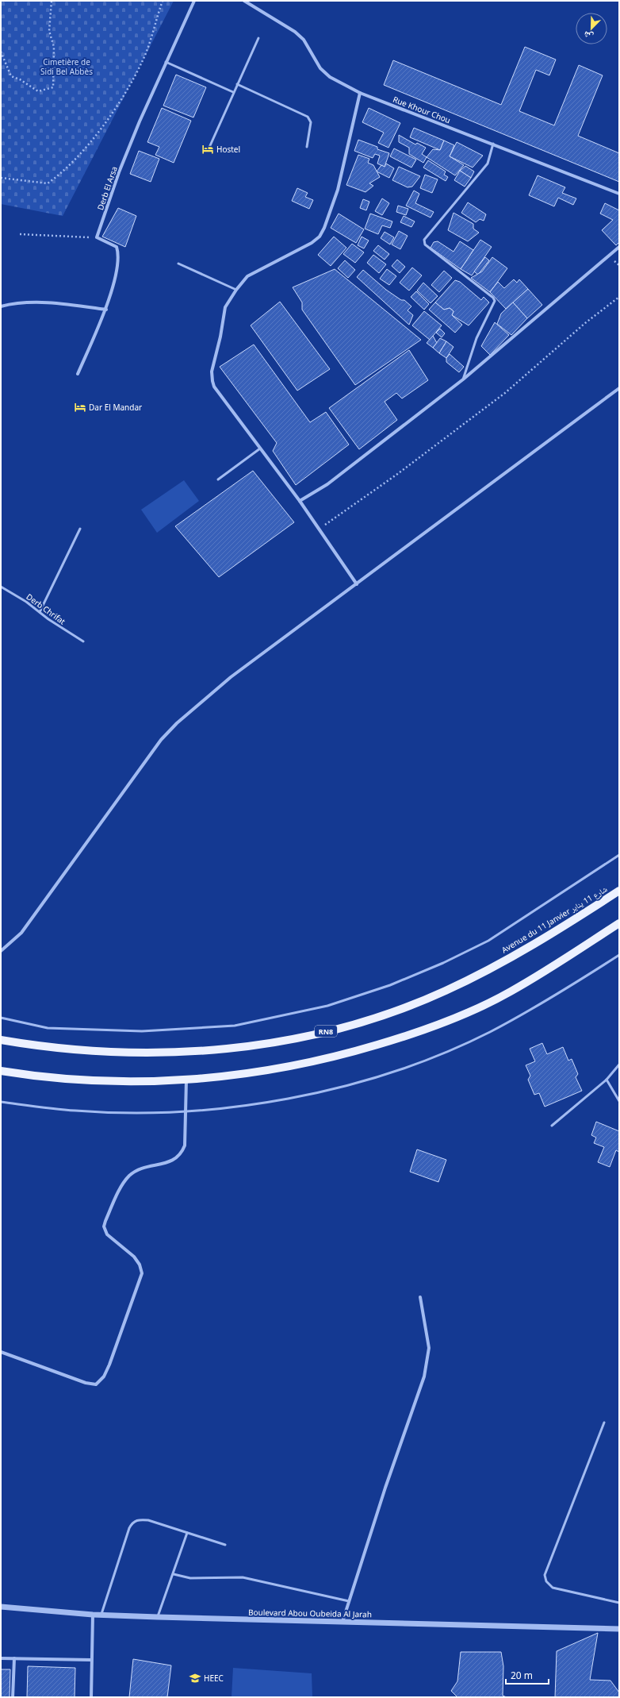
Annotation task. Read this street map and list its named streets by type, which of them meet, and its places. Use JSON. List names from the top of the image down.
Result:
{
  "streets": {
    "main road": ["Avenue du 11 Janvier شارع 11 يناير", "RN8"],
    "street": ["Rue Khour Chou", "Derb El Arsa", "Boulevard Abou Oubeida Al Jarah"],
    "lane": ["Derb Chrifat"]
  },
  "parks": ["Cimetière de Sidi Bel Abbès"],
  "places": {
    "hotel": ["Hostel", "Dar El Mandar"],
    "school or university": ["HEEC"]
  },
  "scale_bar": "20 m",
  "north": "bottom left"
}
